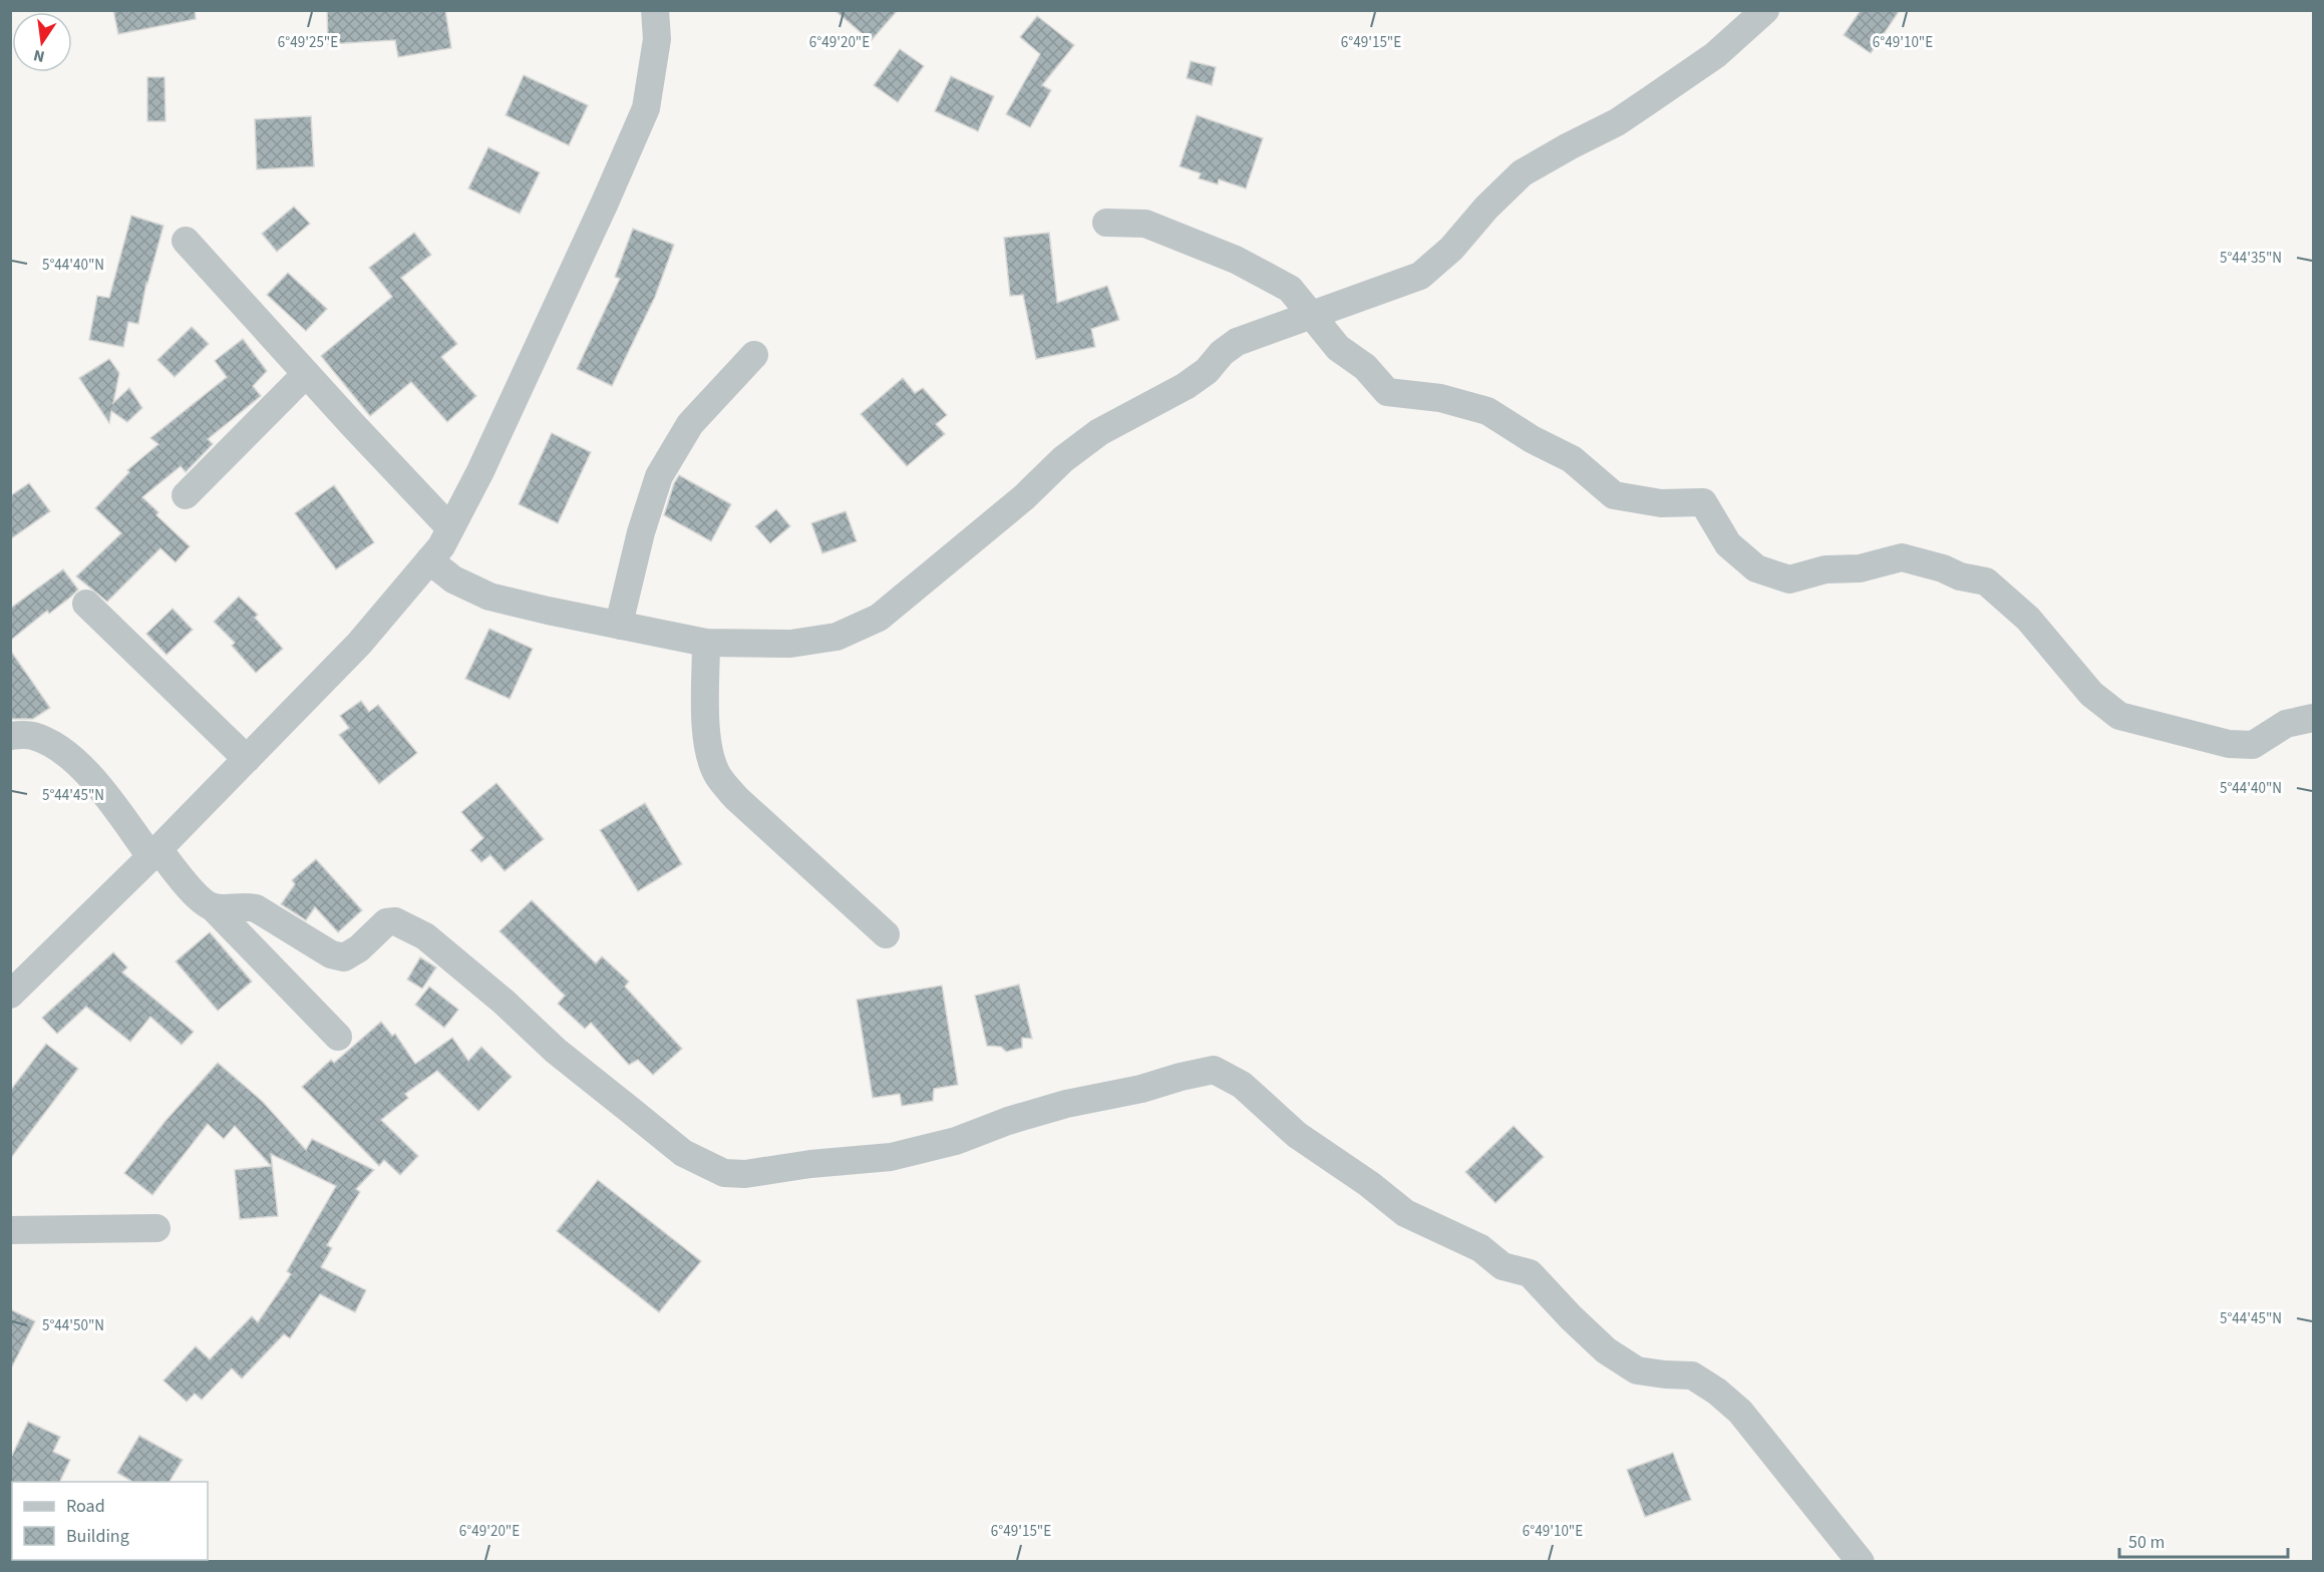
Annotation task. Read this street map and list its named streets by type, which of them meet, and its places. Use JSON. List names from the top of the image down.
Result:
{
  "legend": ["Road", "Building"],
  "scale_bar": "50 m",
  "north": "bottom",
  "coordinates": [
    "6°49'25\"E",
    "6°49'20\"E",
    "6°49'15\"E",
    "6°49'10\"E",
    "5°44'35\"N",
    "5°44'40\"N",
    "5°44'45\"N",
    "5°44'50\"N"
  ]
}
